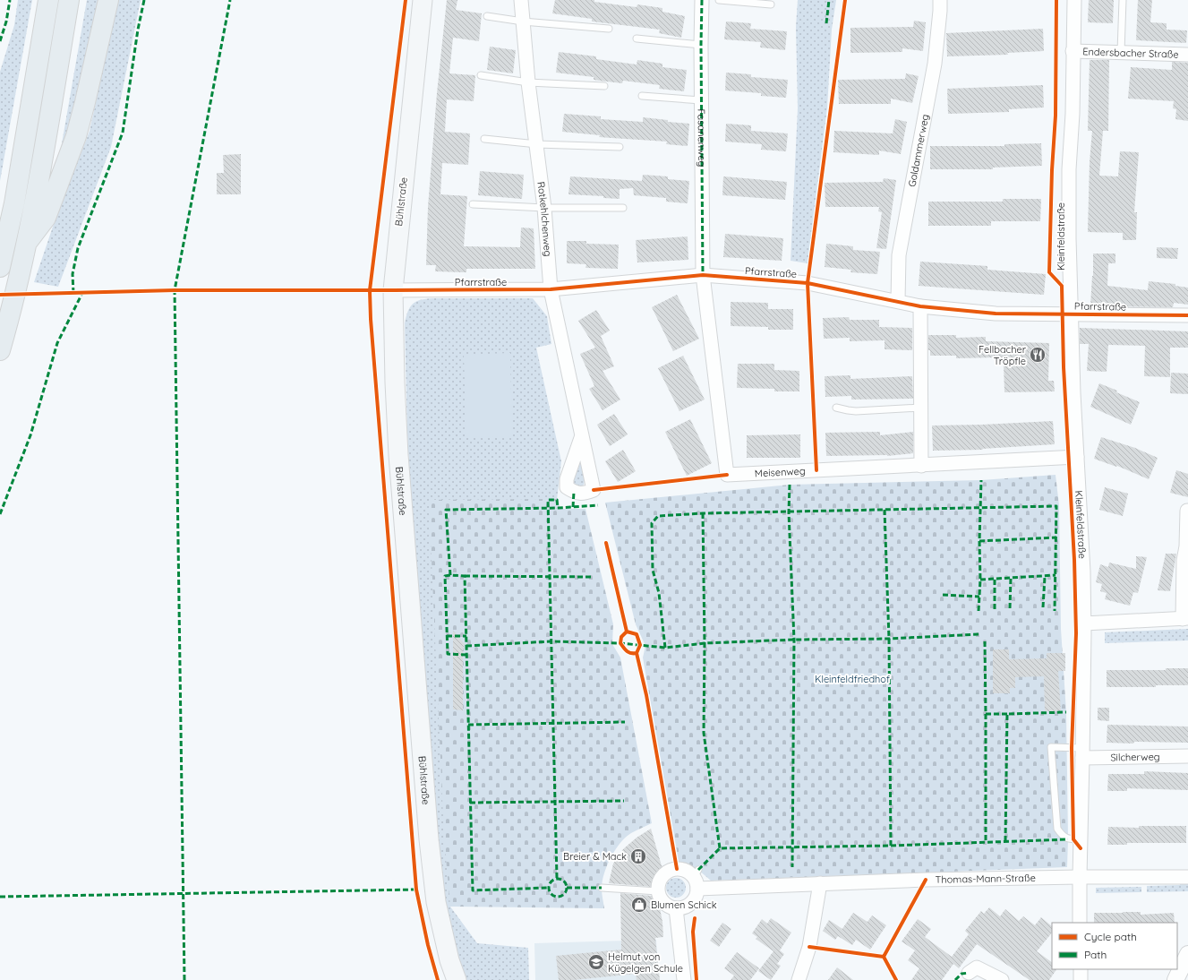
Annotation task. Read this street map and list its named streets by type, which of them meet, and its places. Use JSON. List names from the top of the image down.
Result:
{
  "streets": {
    "main road": ["Bühlstraße"],
    "street": [
      "Endersbacher Straße",
      "Fasanenweg",
      "Goldammerweg",
      "Rotkehlchenweg",
      "Kleinfeldstraße",
      "Pfarrstraße",
      "Meisenweg",
      "Silcherweg",
      "Thomas-Mann-Straße"
    ]
  },
  "crossings": [
    ["Endersbacher Straße", "Kleinfeldstraße"],
    ["Fasanenweg", "Pfarrstraße"],
    ["Fasanenweg", "Meisenweg"],
    ["Goldammerweg", "Pfarrstraße"],
    ["Bühlstraße", "Pfarrstraße"],
    ["Rotkehlchenweg", "Pfarrstraße"],
    ["Kleinfeldstraße", "Pfarrstraße"],
    ["Kleinfeldstraße", "Meisenweg"],
    ["Kleinfeldstraße", "Silcherweg"],
    ["Kleinfeldstraße", "Thomas-Mann-Straße"],
    ["Pfarrstraße", "Meisenweg"]
  ],
  "parks": ["Kleinfeldfriedhof"],
  "places": {
    "restaurant": ["Fellbacher Tröpfle"],
    "building": ["Breier & Mack"],
    "shop": ["Blumen Schick"],
    "school or university": ["Helmut von Kügelgen Schule"]
  },
  "legend": ["Cycle path", "Path"]
}
